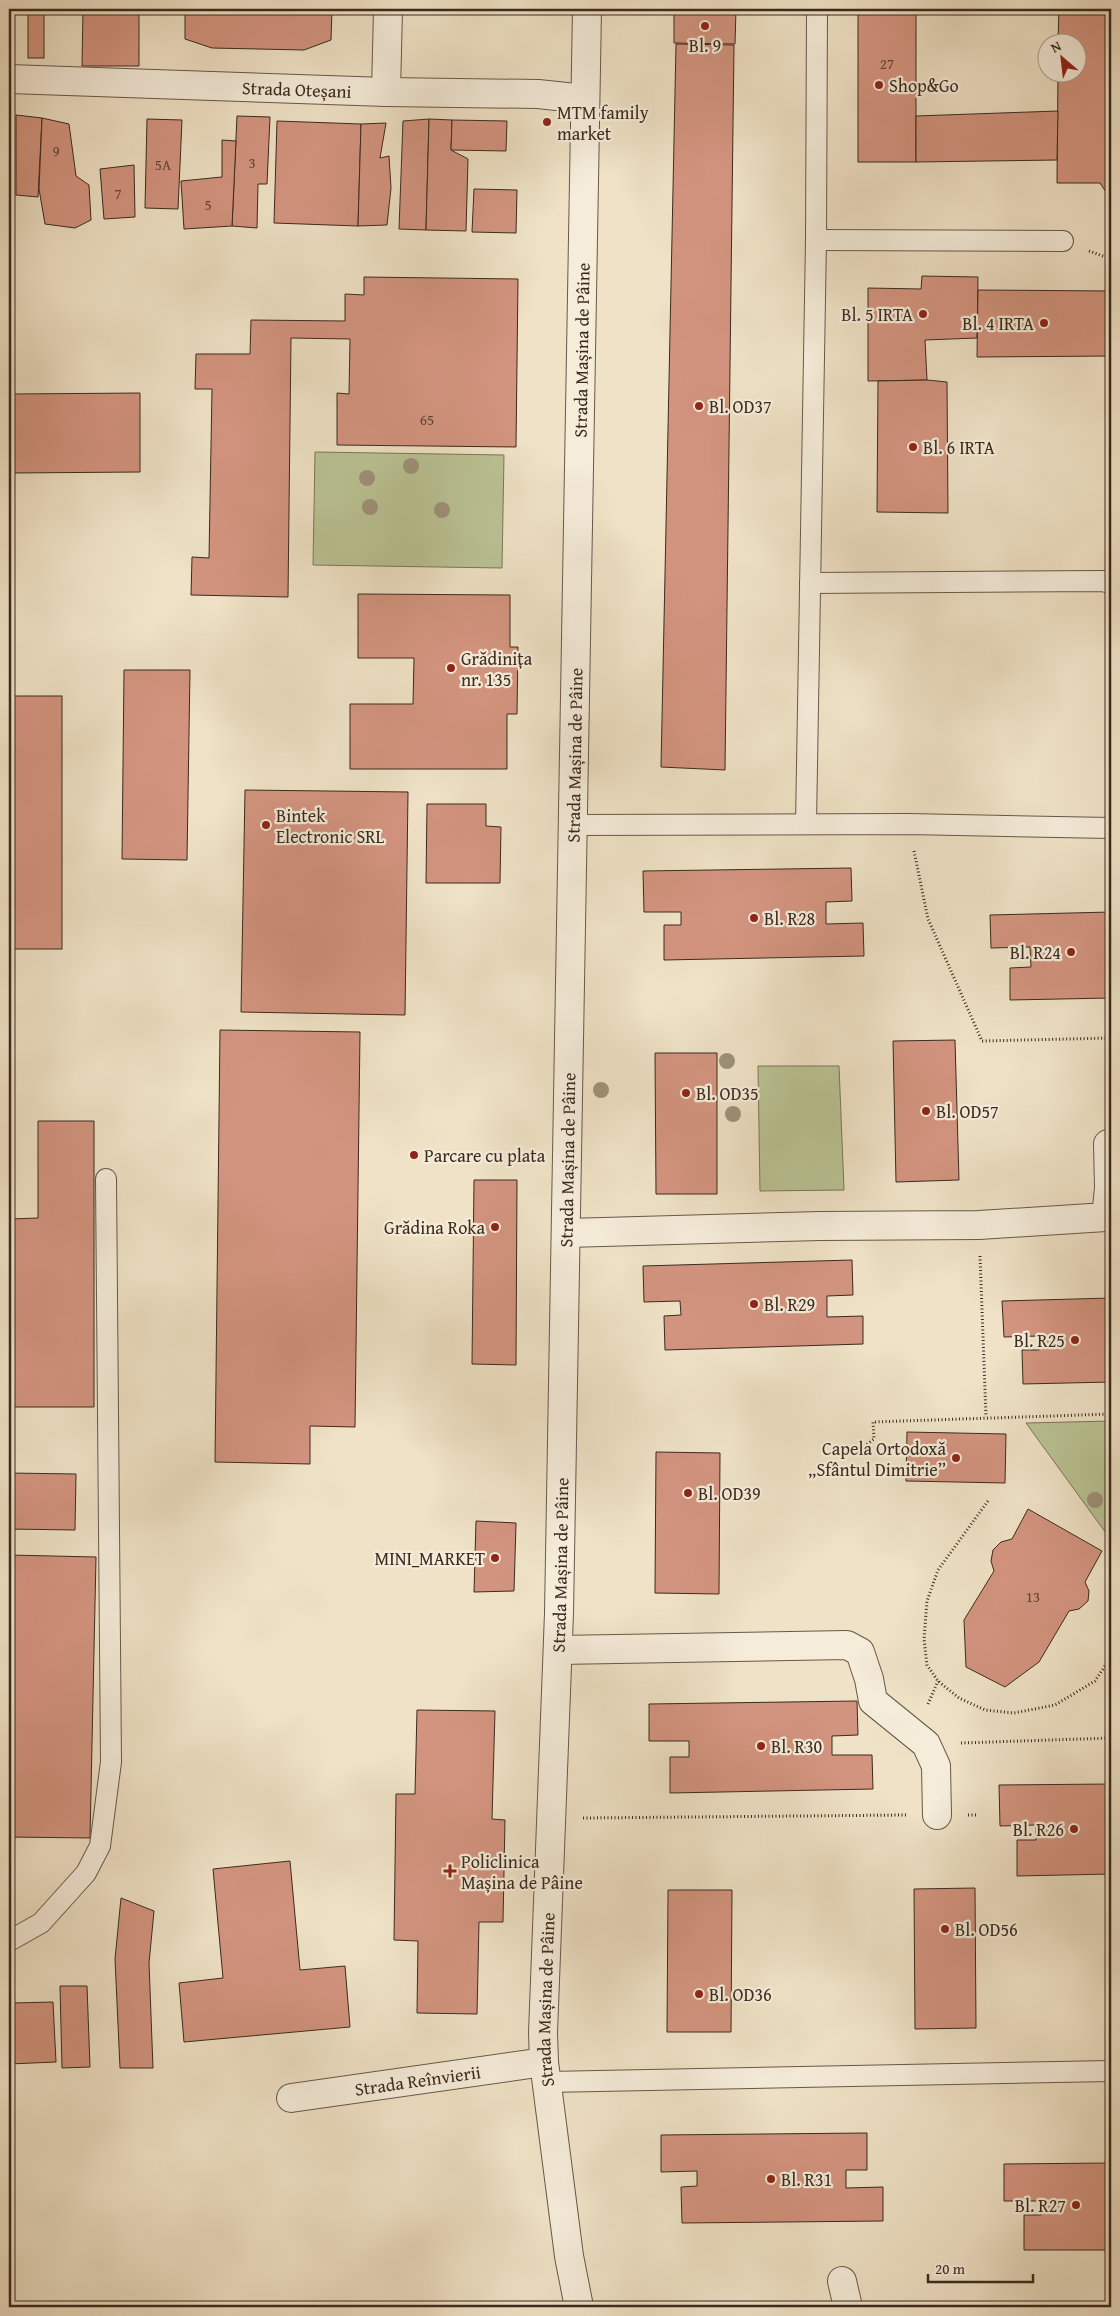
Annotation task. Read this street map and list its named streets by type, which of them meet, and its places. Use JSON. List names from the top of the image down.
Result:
{
  "streets": {
    "street": ["Strada Oteșani", "Strada Mașina de Pâine", "Strada Reînvierii"]
  },
  "crossings": [
    ["Strada Oteșani", "Strada Mașina de Pâine"],
    ["Strada Mașina de Pâine", "Strada Reînvierii"]
  ],
  "places": {
    "other": [
      "Bl. 9",
      "Shop&Go",
      "MTM family market",
      "Bl. 5 IRTA",
      "Bl. 4 IRTA",
      "Bl. OD37",
      "Bl. 6 IRTA",
      "Grădinița nr. 135",
      "Bintek Electronic SRL",
      "Bl. R28",
      "Bl. R24",
      "Bl. OD35",
      "Bl. OD57",
      "Parcare cu plata",
      "Grădina Roka",
      "Bl. R29",
      "Bl. R25",
      "Capela Ortodoxă „Sfântul Dimitrie”",
      "Bl. OD39",
      "MINI_MARKET",
      "Bl. R30",
      "Bl. R26",
      "Bl. OD56",
      "Bl. OD36",
      "Bl. R31",
      "Bl. R27"
    ],
    "health": ["Policlinica Mașina de Pâine"]
  },
  "house_numbers": [
    "27",
    "9",
    "3",
    "5A",
    "7",
    "5",
    "65",
    "13"
  ],
  "scale_bar": "20 m",
  "north": "top left"
}
